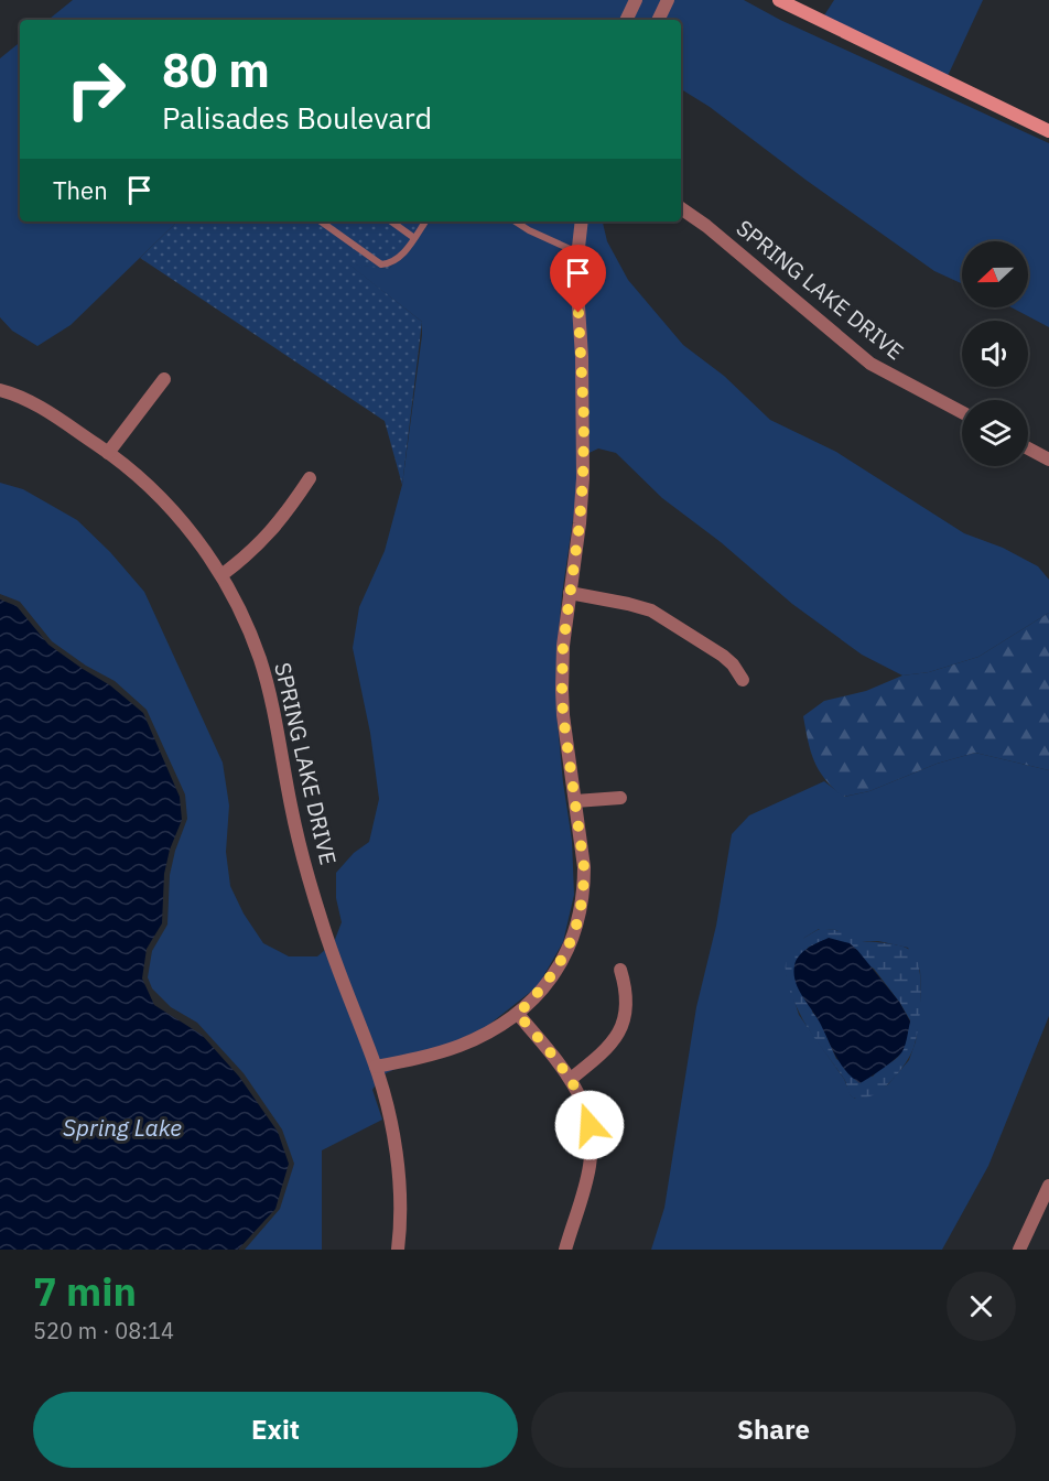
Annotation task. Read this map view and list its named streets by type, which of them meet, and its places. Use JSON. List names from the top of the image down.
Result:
{
  "streets": {
    "street": ["SPRING LAKE DRIVE"]
  },
  "water": ["Spring Lake"],
  "north": "left",
  "page": {
    "turn": ["80 m", "Palisades Boulevard"],
    "then": "Then",
    "heading": ["7 min", "520 m · 08:14"],
    "buttons": ["Exit", "Share"]
  }
}
